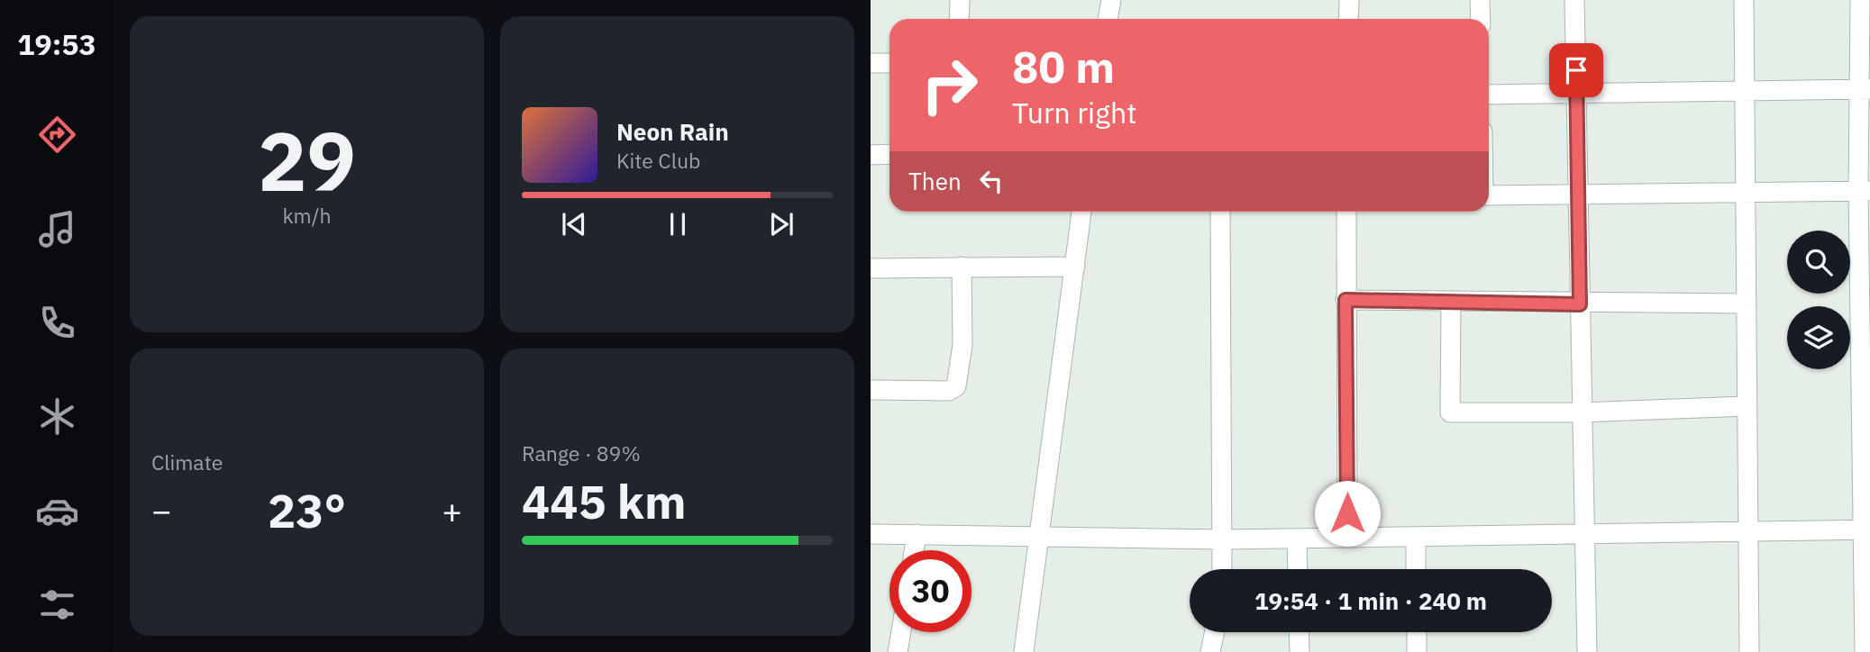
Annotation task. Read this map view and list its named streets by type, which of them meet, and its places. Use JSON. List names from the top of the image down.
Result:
{
  "page": {
    "tabs": "19:53",
    "tile": [
      ["29", "km/h"],
      "Climate",
      ["Range · 89%", "445 km"]
    ],
    "turn": ["80 m", "Turn right"],
    "song": ["Neon Rain", "Kite Club"],
    "then": "Then",
    "heat": ["−", "23°", "+"],
    "limit": "30",
    "trip": "19:54 · 1 min · 240 m"
  }
}
